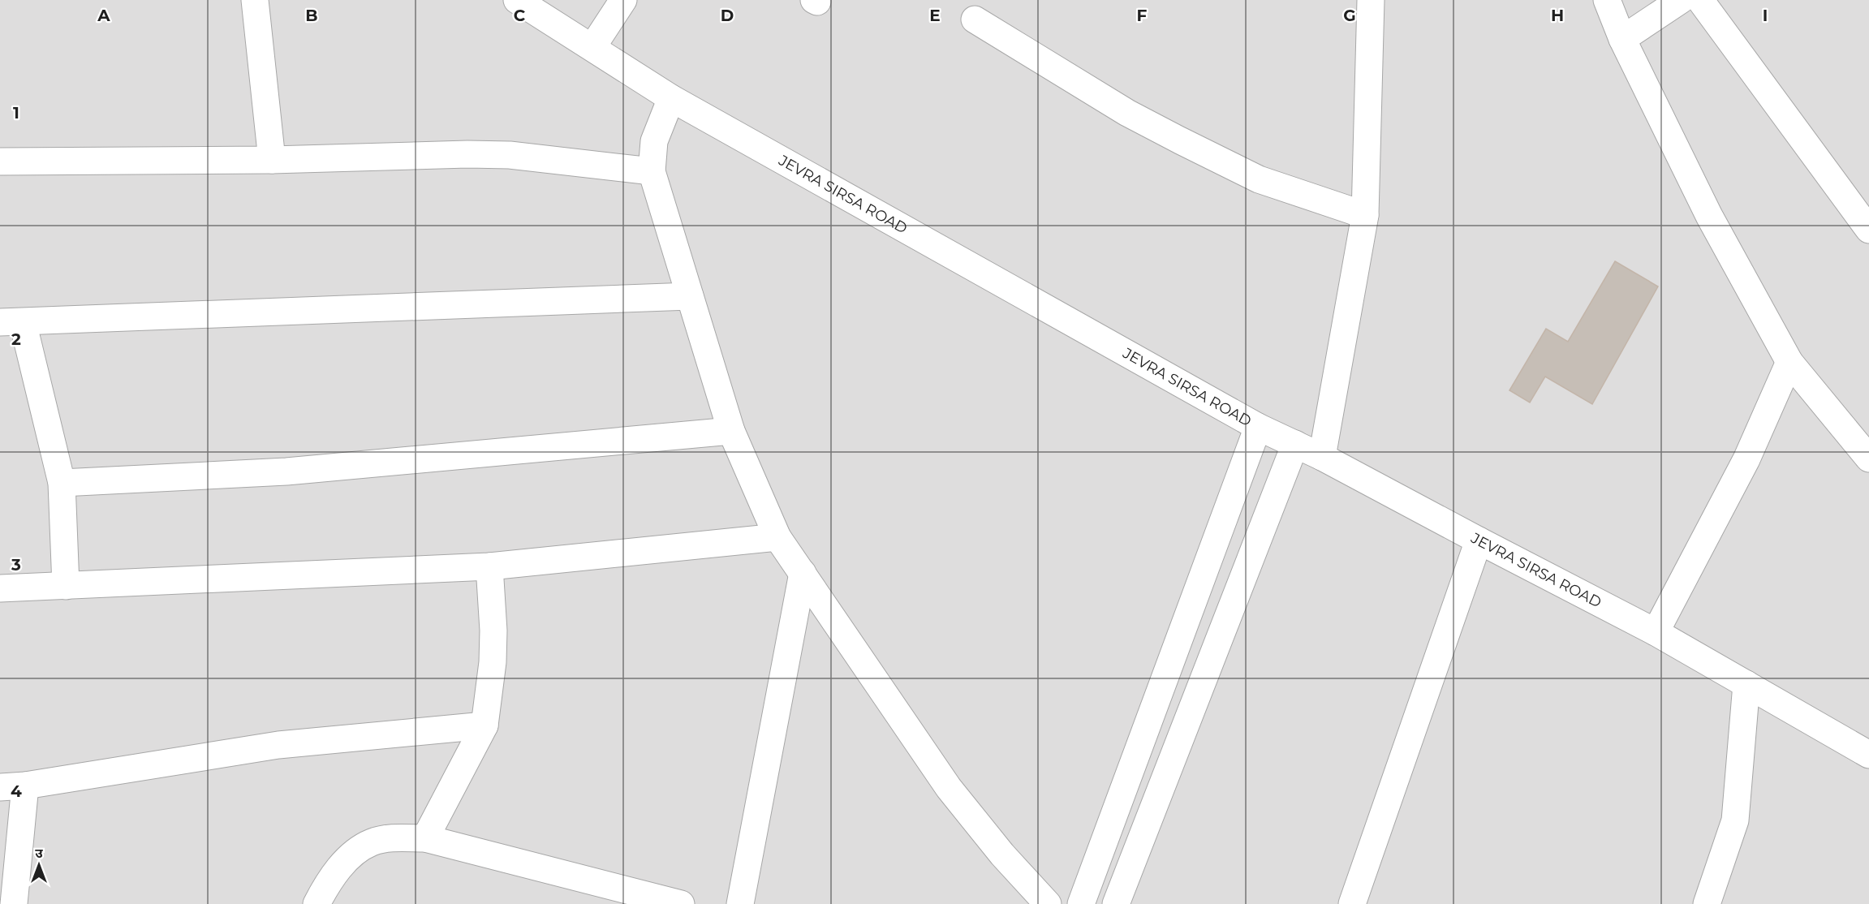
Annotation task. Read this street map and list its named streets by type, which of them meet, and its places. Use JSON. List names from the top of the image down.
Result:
{
  "streets": {
    "street": ["JEVRA SIRSA ROAD"]
  },
  "north": "top",
  "grid": {
    "columns": [
      "A",
      "B",
      "C",
      "D",
      "E",
      "F",
      "G",
      "H",
      "I"
    ],
    "rows": [
      "1",
      "2",
      "3",
      "4"
    ]
  }
}
